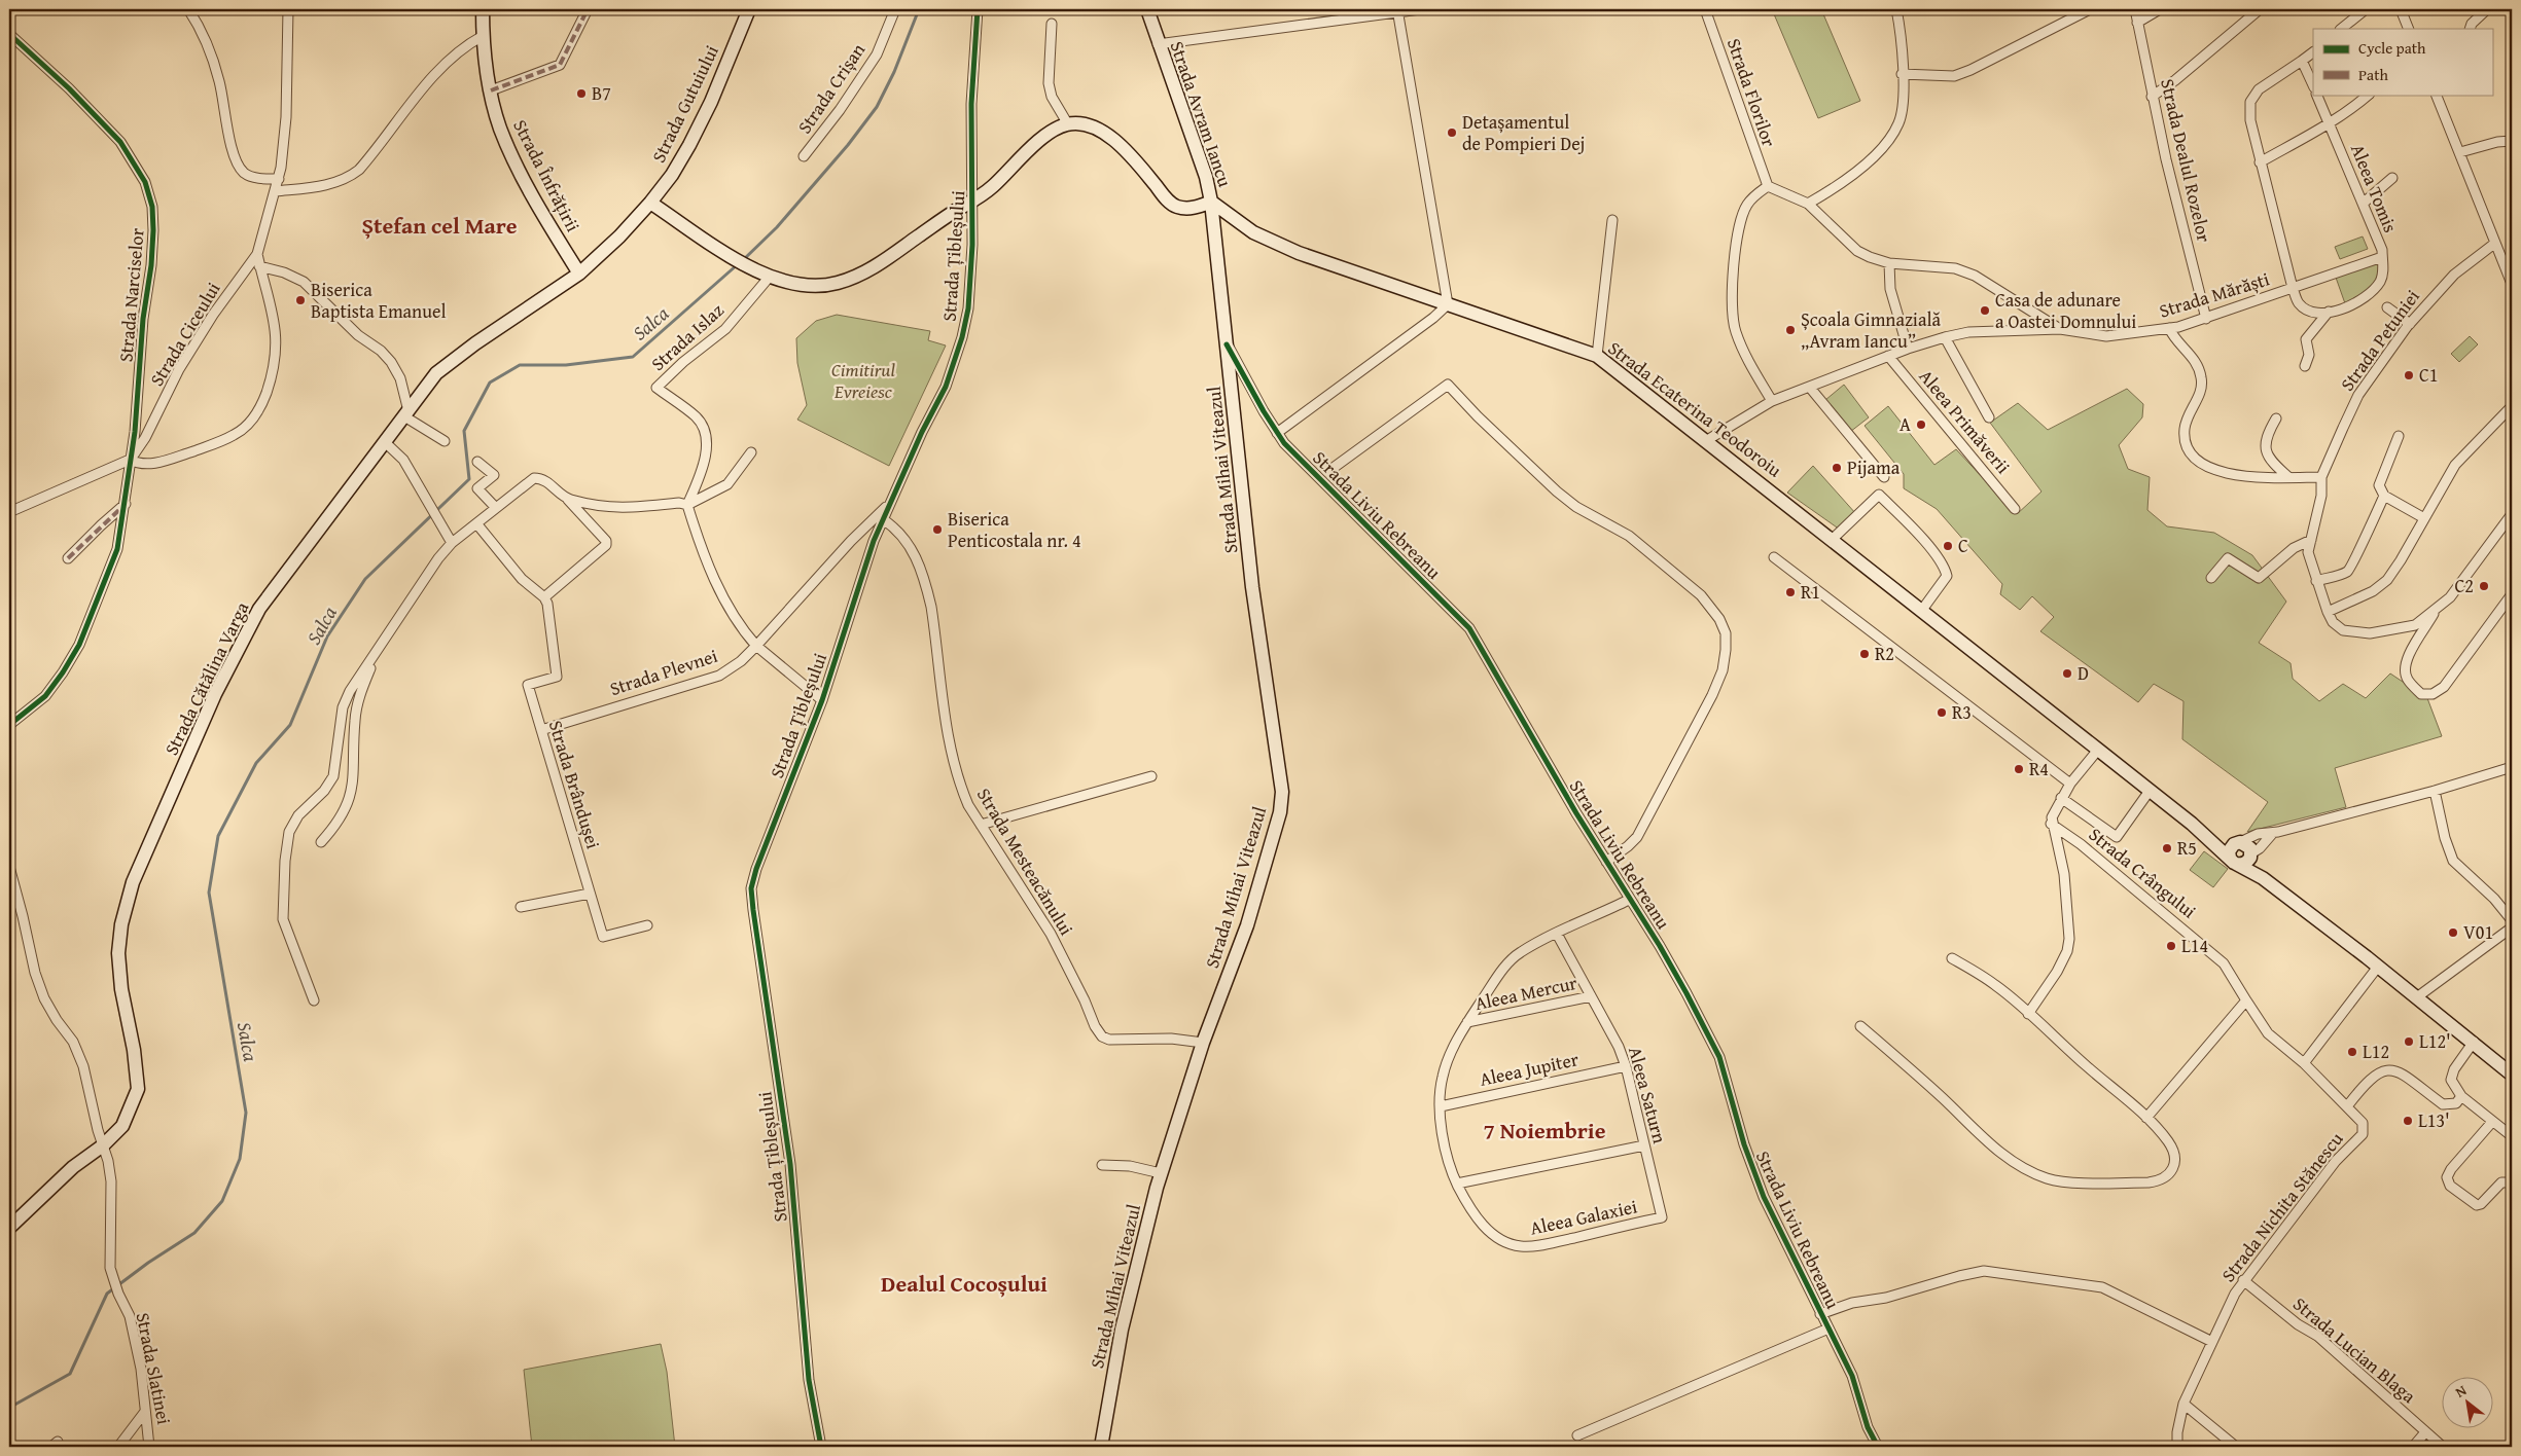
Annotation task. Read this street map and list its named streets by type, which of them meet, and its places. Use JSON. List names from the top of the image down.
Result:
{
  "streets": {
    "main road": [
      "Strada Gutuiului",
      "Strada Avram Iancu",
      "Strada Înfrățirii",
      "Strada Ecaterina Teodoroiu",
      "Strada Mihai Viteazul",
      "Strada Cătălina Varga"
    ],
    "street": [
      "Strada Crișan",
      "Strada Florilor",
      "Strada Dealul Rozelor",
      "Aleea Tomis",
      "Strada Țibleșului",
      "Strada Narciselor",
      "Strada Mărăști",
      "Strada Ciceului",
      "Strada Islaz",
      "Strada Petuniei",
      "Aleea Primăverii",
      "Strada Liviu Rebreanu",
      "Strada Plevnei",
      "Strada Brândușei",
      "Strada Mesteacănului",
      "Strada Crângului",
      "Aleea Mercur",
      "Aleea Jupiter",
      "Aleea Saturn",
      "Strada Nichita Stănescu",
      "Aleea Galaxiei",
      "Strada Lucian Blaga",
      "Strada Slatinei"
    ]
  },
  "crossings": [
    ["Strada Gutuiului", "Strada Înfrățirii"],
    ["Strada Gutuiului", "Strada Cătălina Varga"],
    ["Strada Avram Iancu", "Strada Ecaterina Teodoroiu"],
    ["Strada Avram Iancu", "Strada Mihai Viteazul"],
    ["Strada Dealul Rozelor", "Strada Mărăști"],
    ["Strada Înfrățirii", "Strada Cătălina Varga"],
    ["Aleea Tomis", "Strada Mărăști"],
    ["Strada Țibleșului", "Strada Plevnei"],
    ["Strada Țibleșului", "Strada Mesteacănului"],
    ["Strada Narciselor", "Strada Ciceului"],
    ["Strada Mărăști", "Strada Ecaterina Teodoroiu"],
    ["Strada Mărăști", "Aleea Primăverii"],
    ["Strada Ecaterina Teodoroiu", "Strada Mihai Viteazul"],
    ["Strada Mihai Viteazul", "Strada Liviu Rebreanu"],
    ["Strada Mihai Viteazul", "Strada Mesteacănului"],
    ["Strada Liviu Rebreanu", "Strada Nichita Stănescu"],
    ["Strada Liviu Rebreanu", "Aleea Galaxiei"],
    ["Strada Plevnei", "Strada Brândușei"],
    ["Strada Cătălina Varga", "Strada Slatinei"],
    ["Strada Crângului", "Strada Nichita Stănescu"],
    ["Aleea Mercur", "Aleea Saturn"],
    ["Aleea Mercur", "Aleea Galaxiei"],
    ["Aleea Jupiter", "Aleea Saturn"],
    ["Aleea Jupiter", "Aleea Galaxiei"],
    ["Aleea Saturn", "Aleea Galaxiei"],
    ["Strada Nichita Stănescu", "Strada Lucian Blaga"]
  ],
  "districts": ["Ștefan cel Mare", "7 Noiembrie", "Dealul Cocoșului"],
  "water": ["Salca"],
  "parks": ["Cimitirul Evreiesc"],
  "places": [
    "B7",
    "Detașamentul de Pompieri Dej",
    "Biserica Baptista Emanuel",
    "Casa de adunare a Oastei Domnului",
    "Școala Gimnazială „Avram Iancu”",
    "C1",
    "A",
    "Pijama",
    "Biserica Penticostala nr. 4",
    "C",
    "C2",
    "R1",
    "R2",
    "D",
    "R3",
    "R4",
    "R5",
    "V01",
    "L14",
    "L12'",
    "L12",
    "L13'"
  ],
  "legend": ["Cycle path", "Path"],
  "north": "top left"
}
